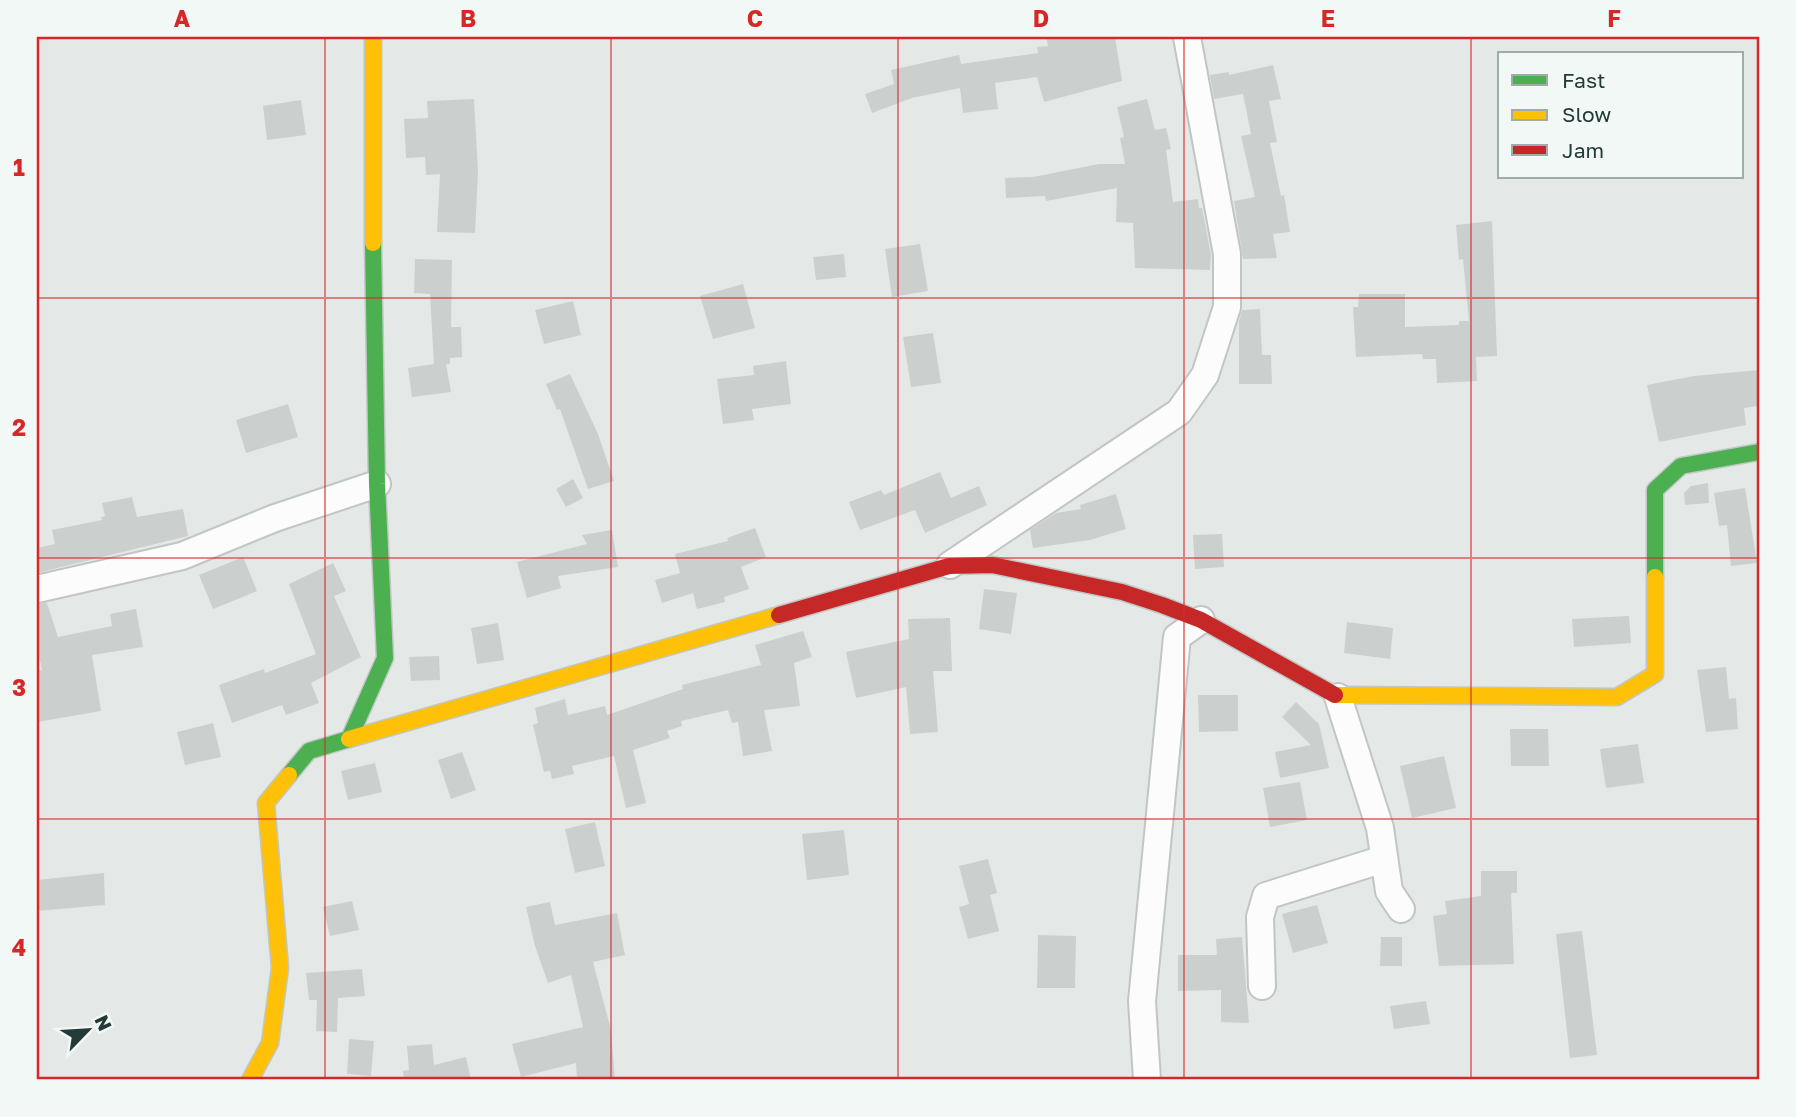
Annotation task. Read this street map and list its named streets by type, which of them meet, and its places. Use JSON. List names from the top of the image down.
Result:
{
  "legend": ["Fast", "Slow", "Jam"],
  "north": "top right",
  "grid": {
    "columns": [
      "A",
      "B",
      "C",
      "D",
      "E",
      "F"
    ],
    "rows": [
      "1",
      "2",
      "3",
      "4"
    ]
  }
}
